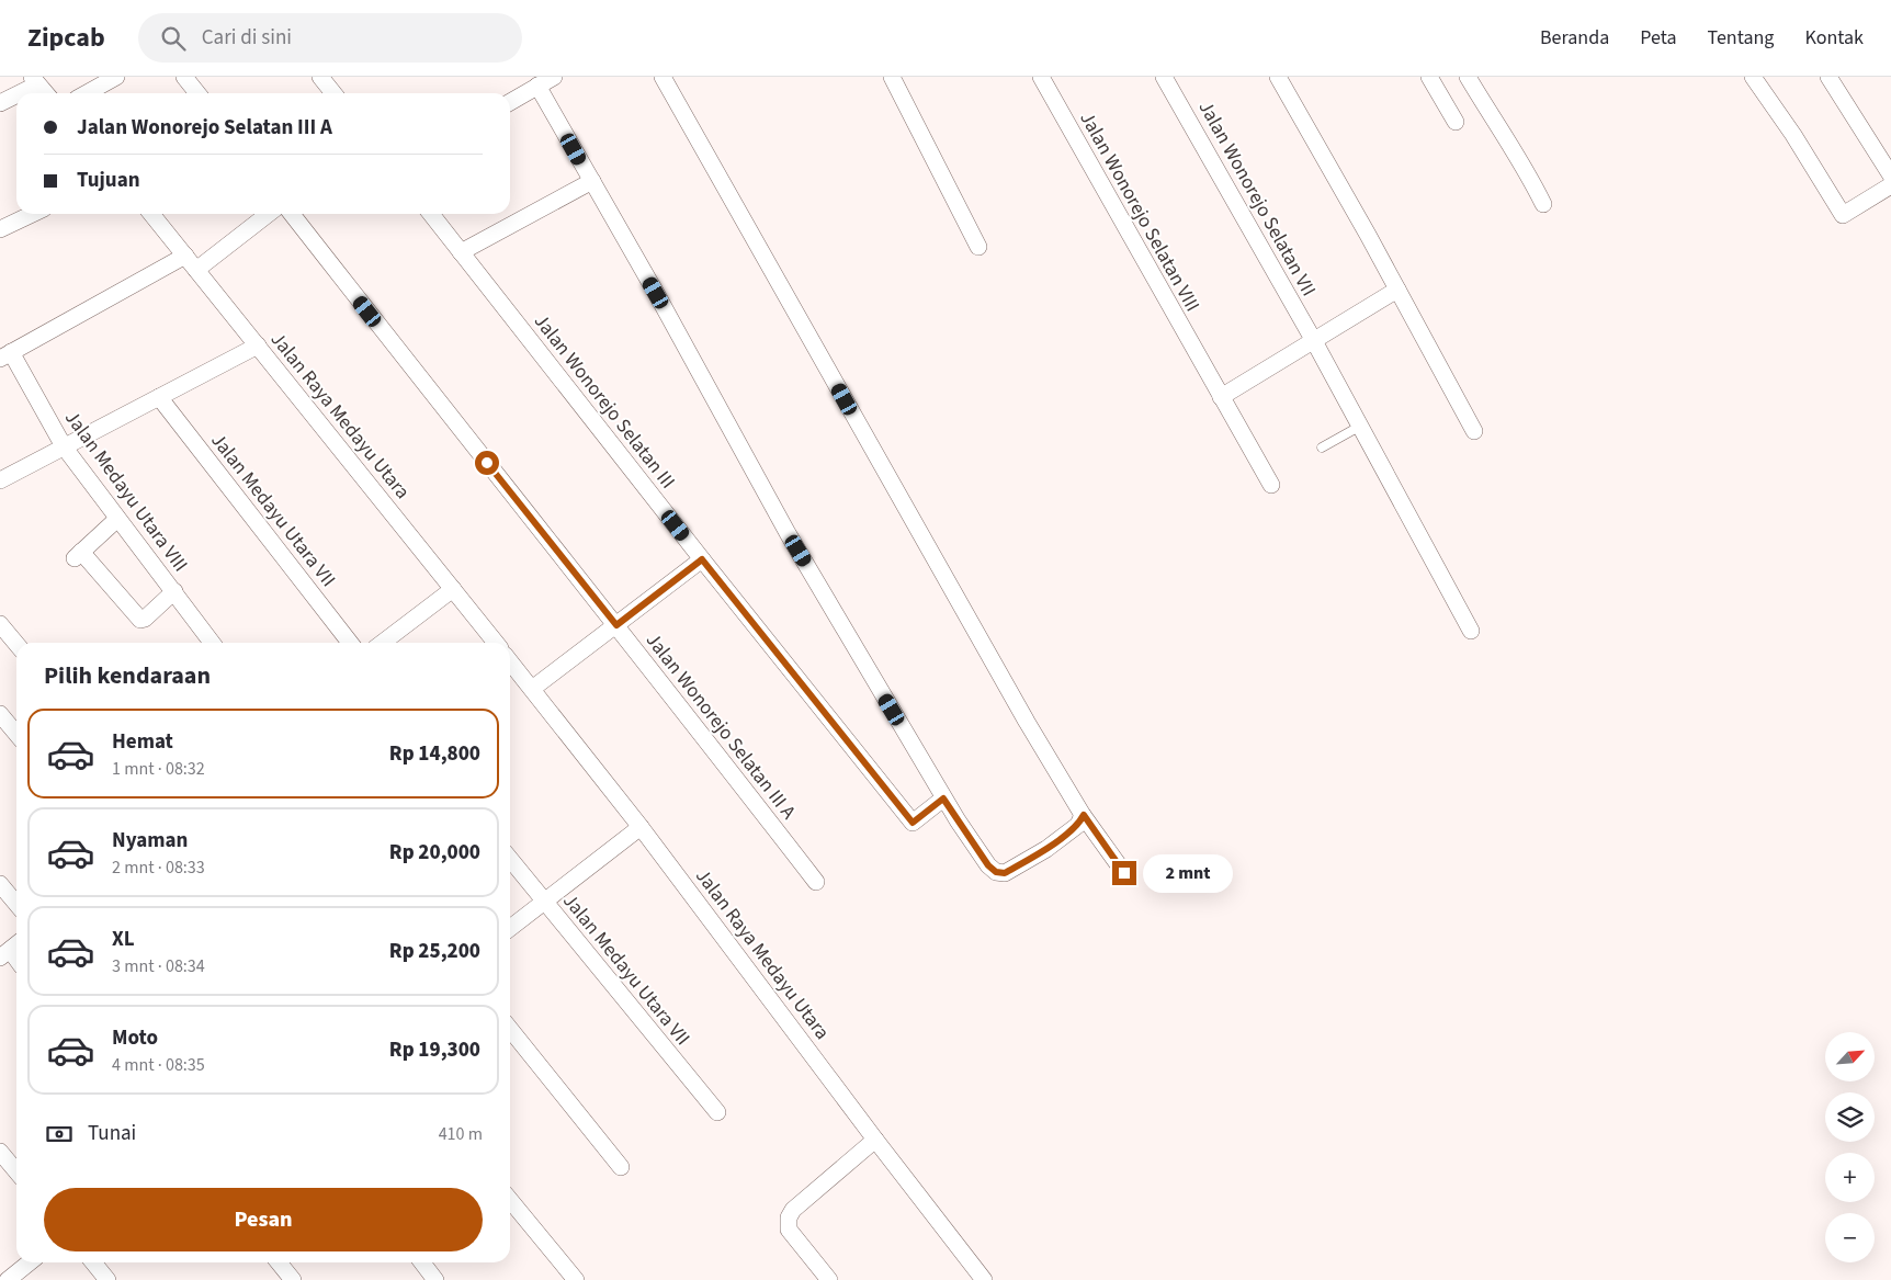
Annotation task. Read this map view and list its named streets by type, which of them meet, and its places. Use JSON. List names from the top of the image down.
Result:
{
  "streets": {
    "street": [
      "Jalan Wonorejo Selatan VII",
      "Jalan Wonorejo Selatan VIII",
      "Jalan Wonorejo Selatan III",
      "Jalan Raya Medayu Utara",
      "Jalan Medayu Utara VIII",
      "Jalan Medayu Utara VII",
      "Jalan Wonorejo Selatan III A"
    ]
  },
  "north": "top right",
  "page": {
    "header": "Zipcab",
    "search": "Cari di sini",
    "nav": [
      "Beranda",
      "Peta",
      "Tentang",
      "Kontak"
    ],
    "banner": ["Jalan Wonorejo Selatan III A", "Tujuan"],
    "heading": "Pilih kendaraan",
    "list": [
      {
        "name": "Hemat",
        "note": "1 mnt · 08:32",
        "value": "Rp 14,800"
      },
      {
        "name": "Nyaman",
        "note": "2 mnt · 08:33",
        "value": "Rp 20,000"
      },
      {
        "name": "XL",
        "note": "3 mnt · 08:34",
        "value": "Rp 25,200"
      },
      {
        "name": "Moto",
        "note": "4 mnt · 08:35",
        "value": "Rp 19,300"
      }
    ],
    "bubble": "2 mnt",
    "map_buttons": ["+", "−"],
    "pay": ["Tunai", "410 m"],
    "buttons": "Pesan"
  }
}
